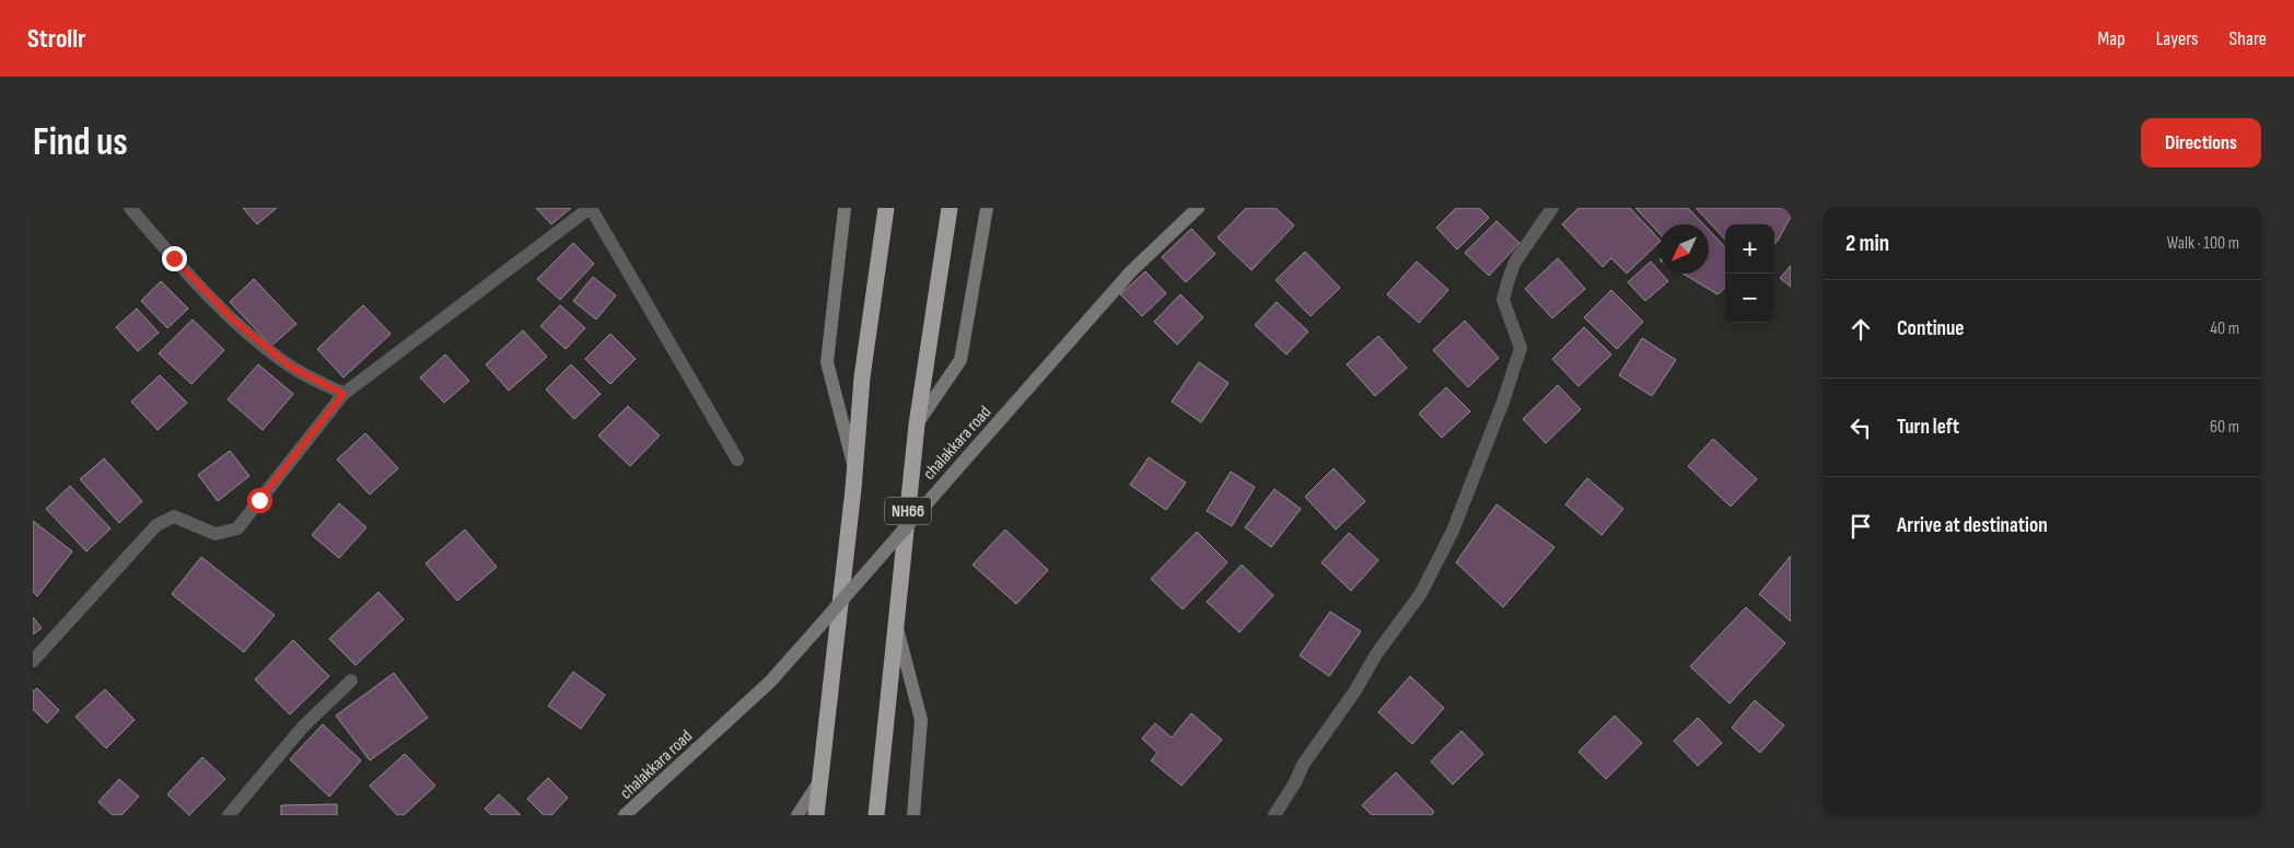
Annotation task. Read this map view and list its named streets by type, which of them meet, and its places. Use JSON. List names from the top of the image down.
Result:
{
  "streets": {
    "highway": ["NH66"],
    "main road": ["chalakkara road"]
  },
  "north": "bottom left",
  "page": {
    "header": "Strollr",
    "nav": ["Map", "Layers", "Share"],
    "buttons": "Directions",
    "title": "Find us",
    "heading": ["2 min", "Walk · 100 m"],
    "map_buttons": ["+", "−"],
    "list": [
      ["Continue", "40 m"],
      ["Turn left", "60 m"],
      "Arrive at destination"
    ]
  }
}
